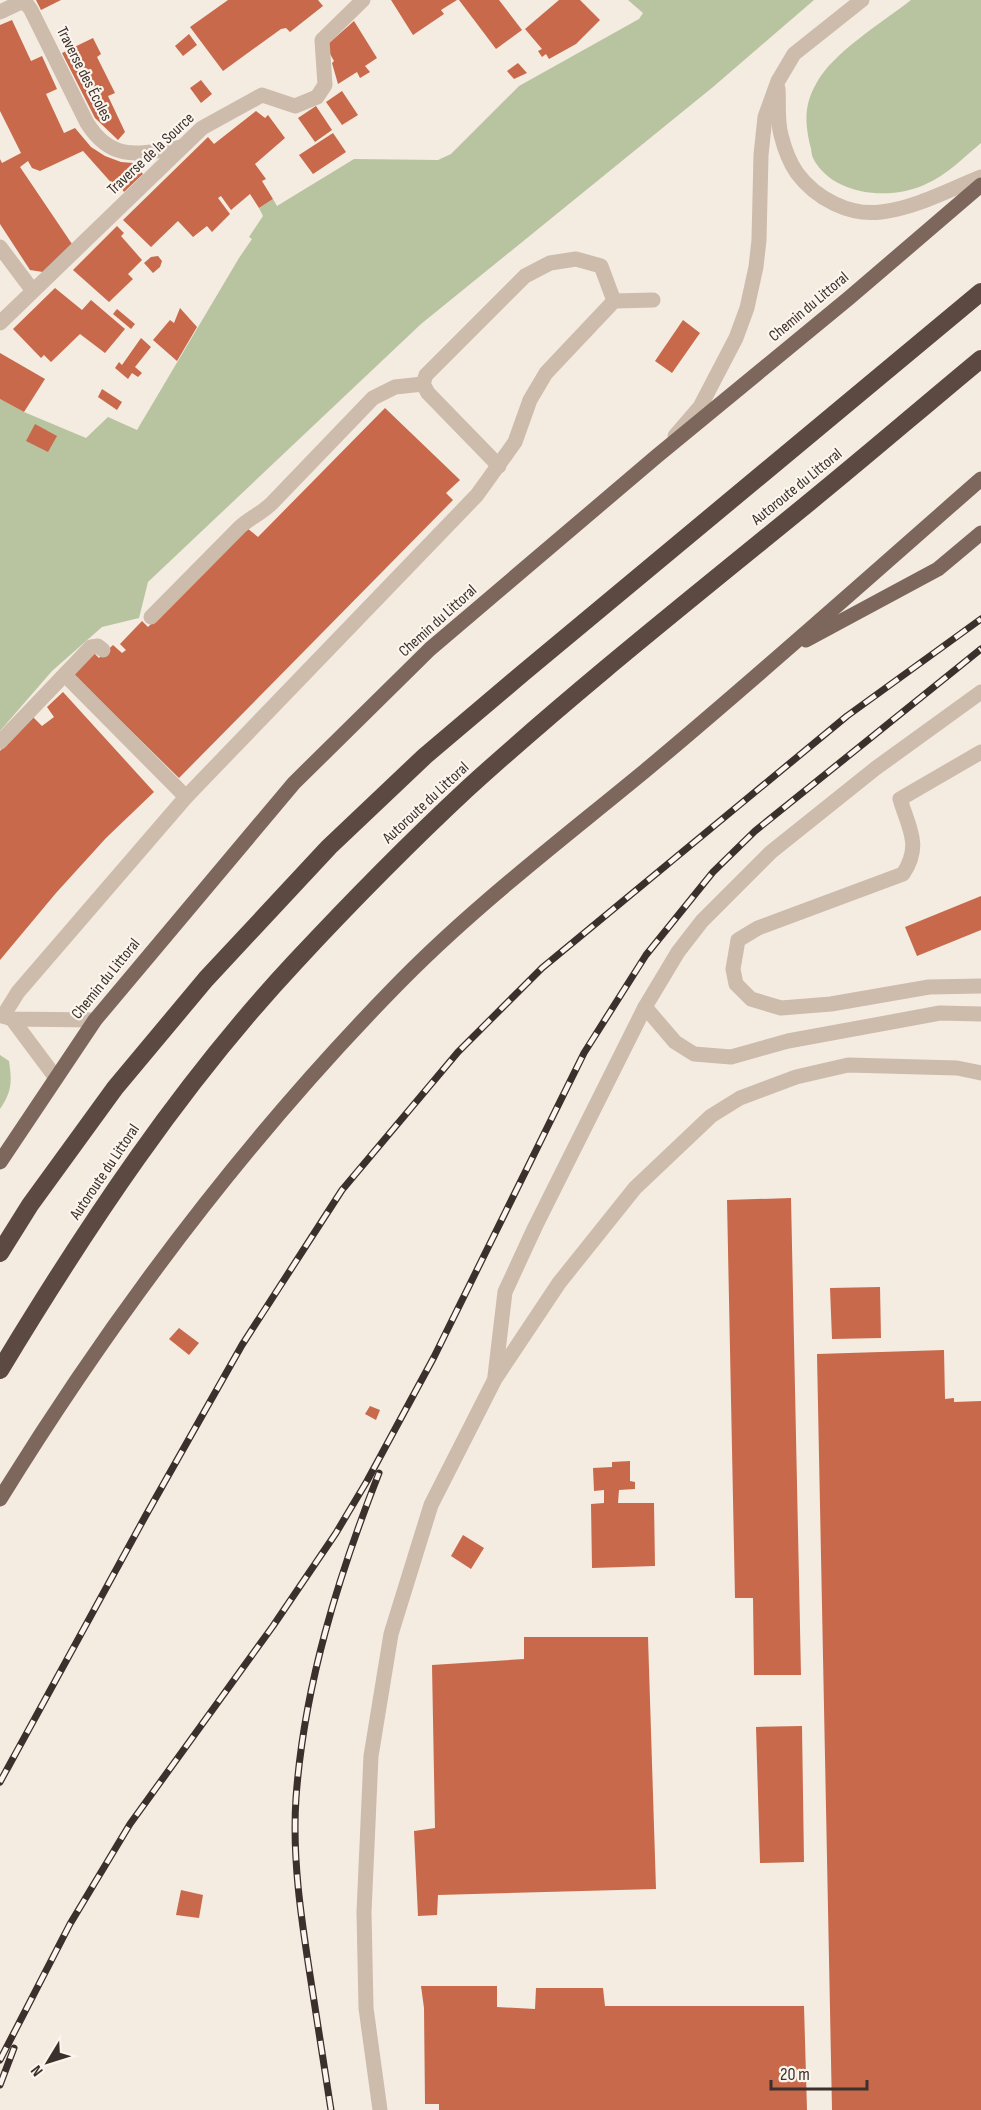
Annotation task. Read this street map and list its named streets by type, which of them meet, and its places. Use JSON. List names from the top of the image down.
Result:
{
  "streets": {
    "highway": ["Autoroute du Littoral"],
    "main road": ["Chemin du Littoral"],
    "street": ["Traverse des Écoles", "Traverse de la Source"]
  },
  "crossings": [
    ["Traverse des Écoles", "Traverse de la Source"]
  ],
  "scale_bar": "20 m",
  "north": "bottom left"
}
